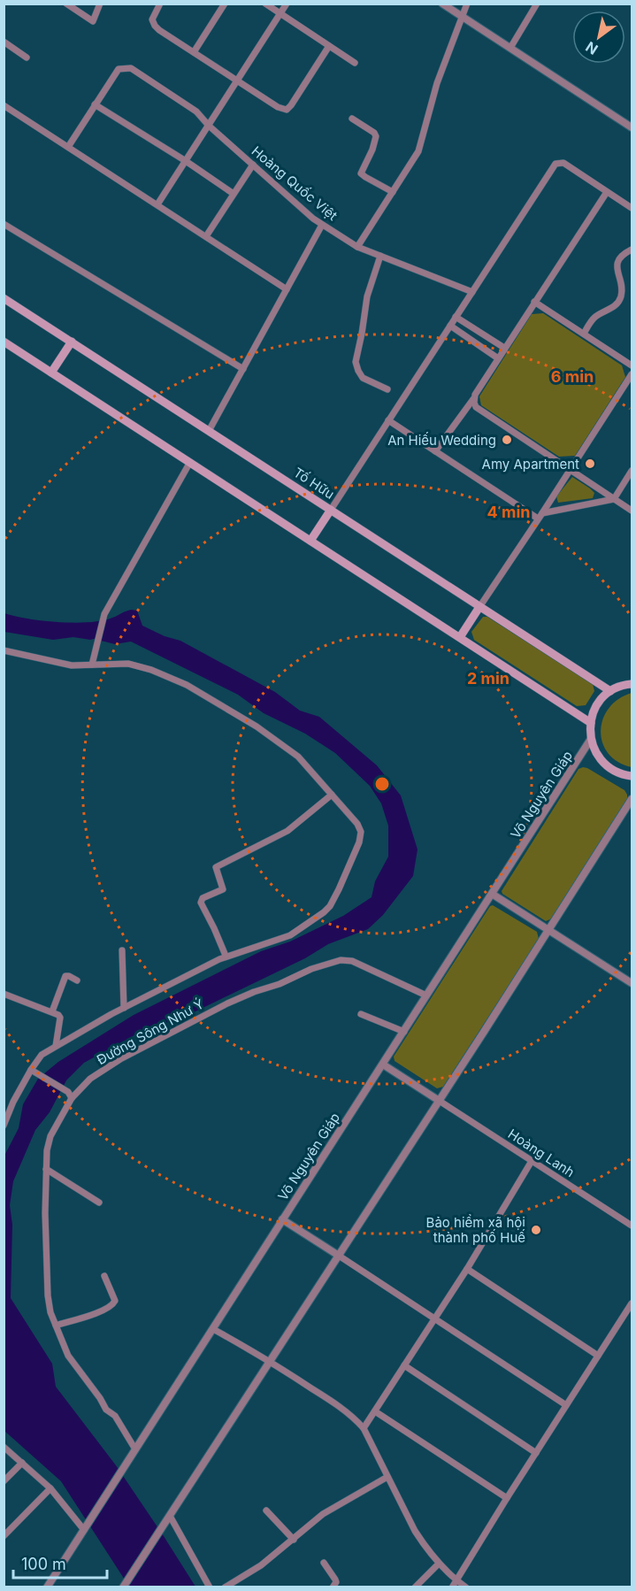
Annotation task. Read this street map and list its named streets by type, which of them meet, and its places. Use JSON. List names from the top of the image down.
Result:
{
  "streets": {
    "main road": ["Tố Hữu"],
    "street": [
      "Hoàng Quốc Việt",
      "Võ Nguyên Giáp",
      "Đường Sông Như Ý",
      "Hoàng Lanh"
    ]
  },
  "crossings": [
    ["Võ Nguyên Giáp", "Đường Sông Như Ý"]
  ],
  "places": ["An Hiếu Wedding", "Amy Apartment", "Bảo hiểm xã hội thành phố Huế"],
  "scale_bar": "100 m",
  "north": "bottom left",
  "rings": ["6 min", "4 min", "2 min"]
}
